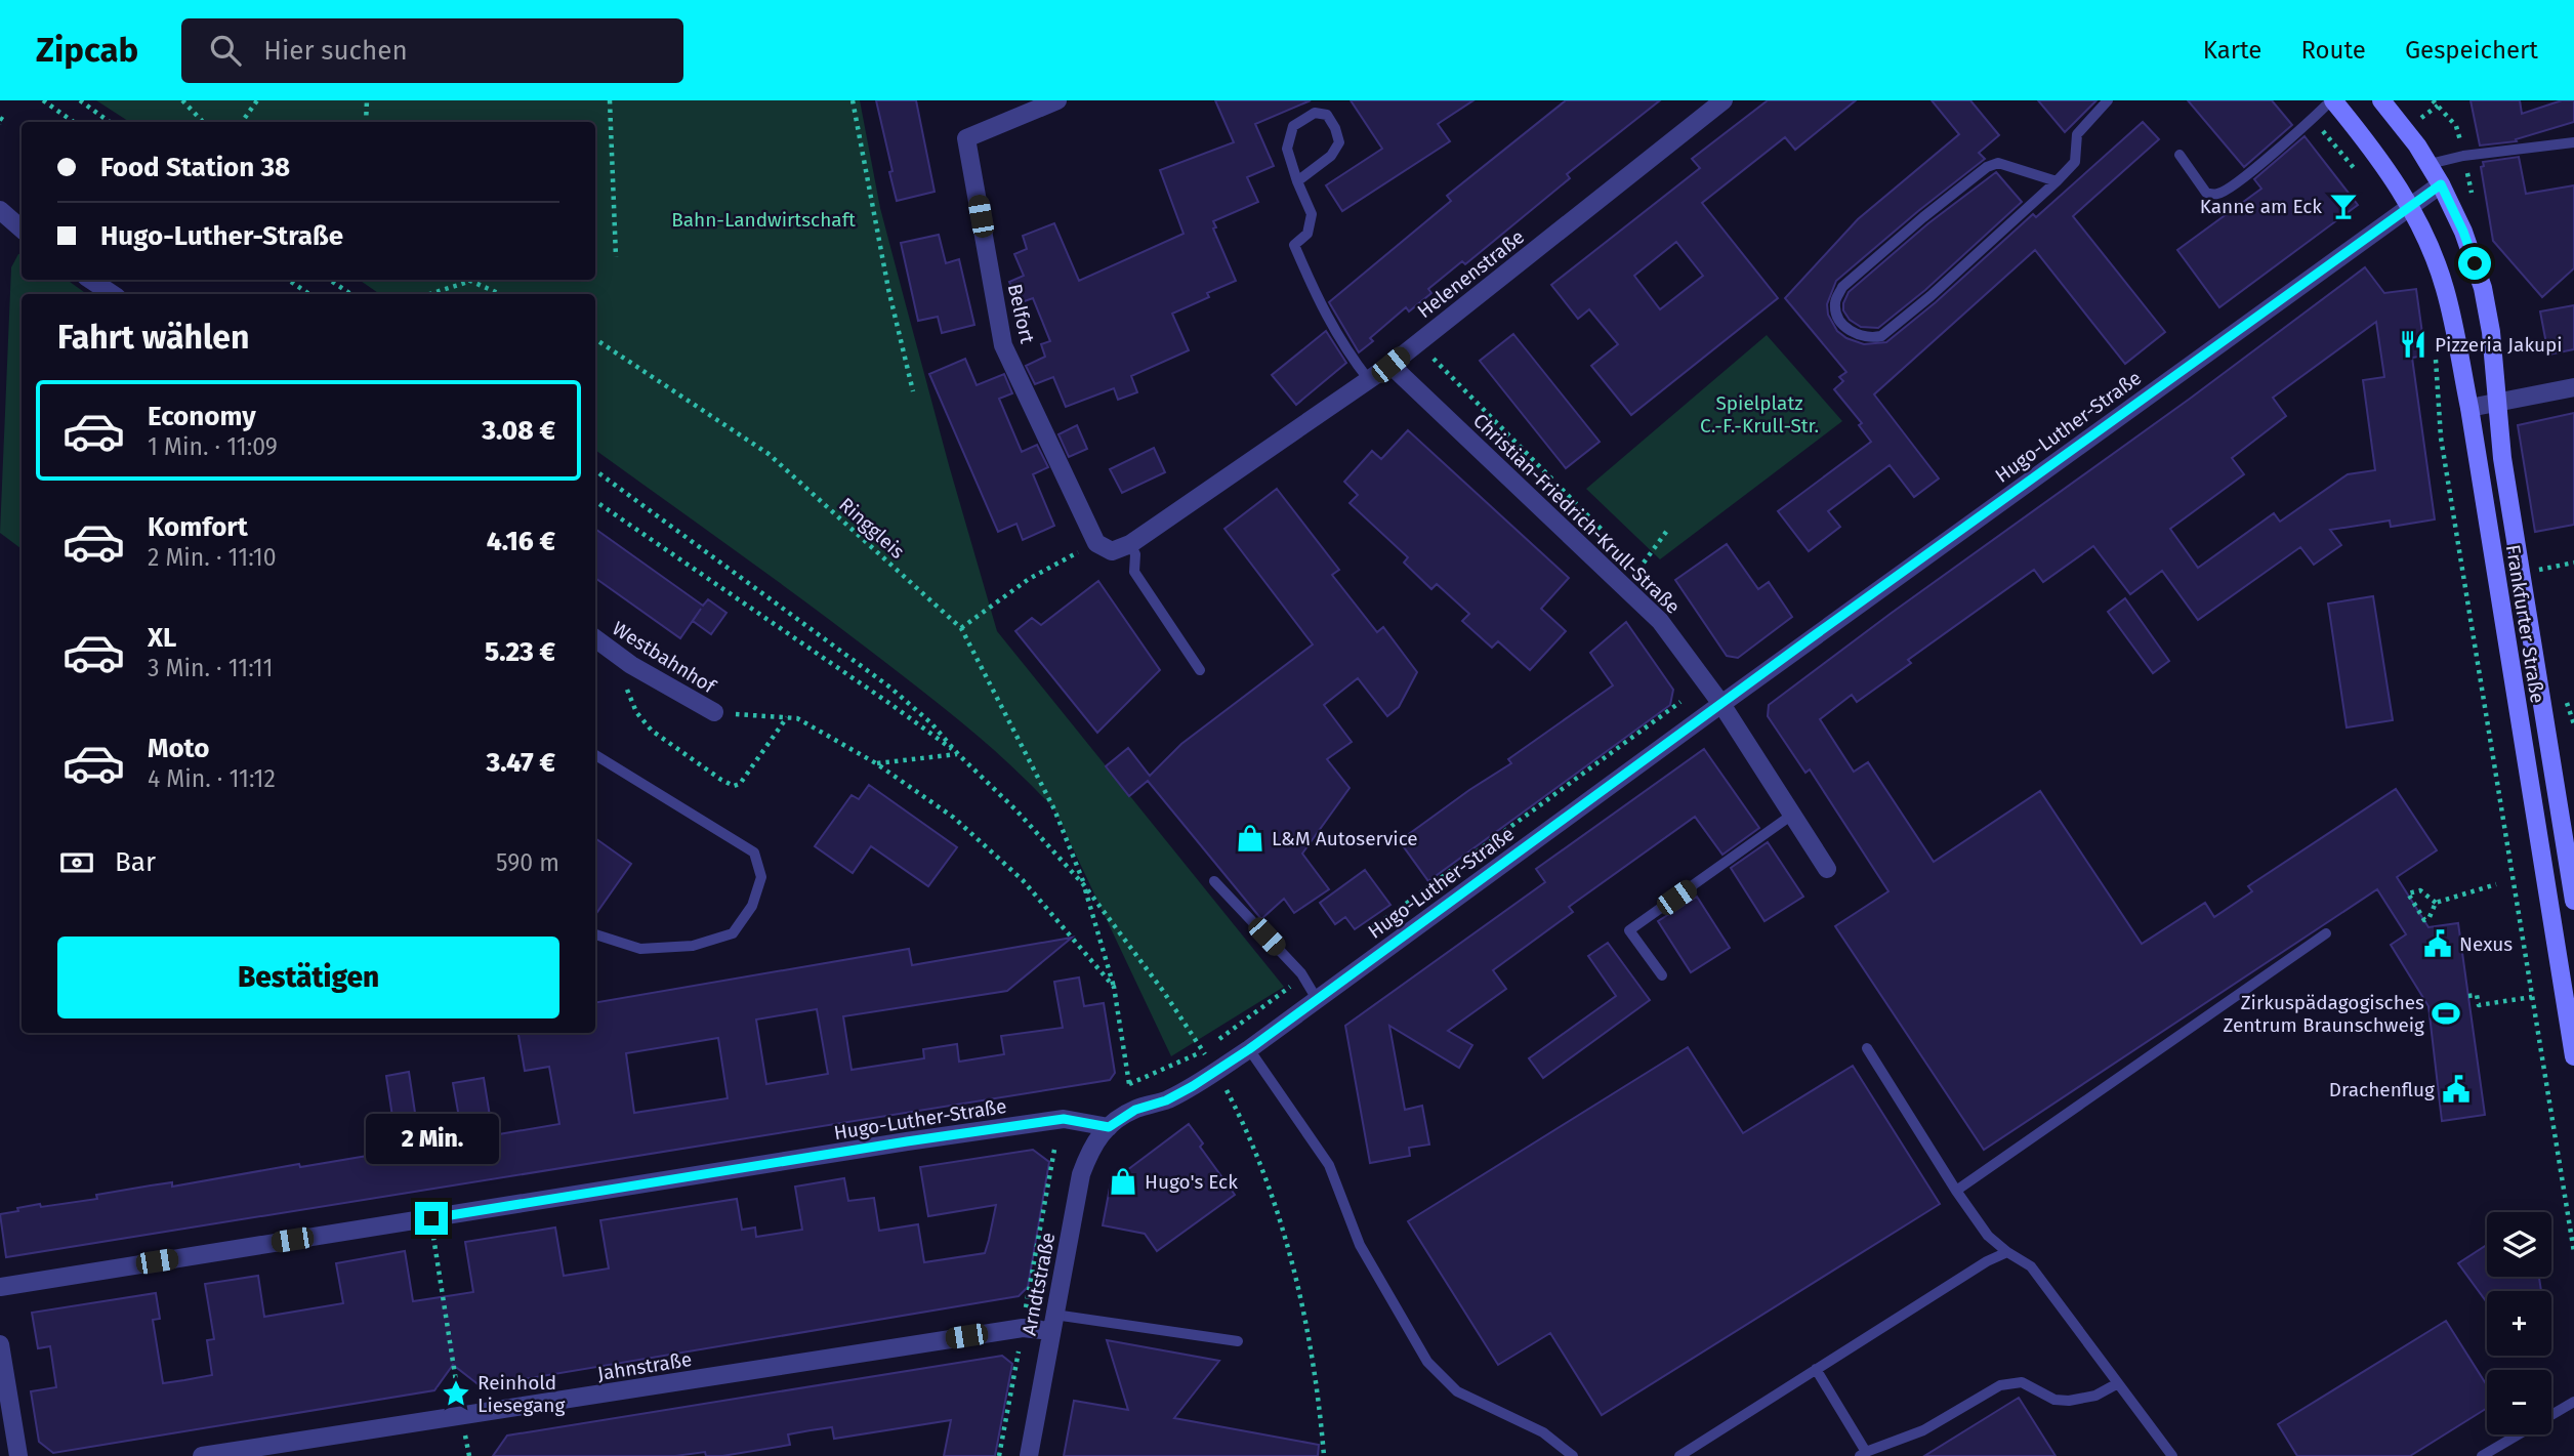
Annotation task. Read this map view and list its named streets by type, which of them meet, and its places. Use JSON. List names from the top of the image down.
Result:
{
  "streets": {
    "main road": ["Frankfurter Straße"],
    "street": [
      "Helenenstraße",
      "Belfort",
      "Hugo-Luther-Straße",
      "Christian-Friedrich-Krull-Straße",
      "Westbahnhof",
      "Arndtstraße",
      "Jahnstraße"
    ],
    "path": ["Ringgleis"]
  },
  "crossings": [
    ["Helenenstraße", "Christian-Friedrich-Krull-Straße"],
    ["Hugo-Luther-Straße", "Christian-Friedrich-Krull-Straße"],
    ["Hugo-Luther-Straße", "Frankfurter Straße"],
    ["Hugo-Luther-Straße", "Arndtstraße"],
    ["Arndtstraße", "Jahnstraße"]
  ],
  "parks": ["Bahn-Landwirtschaft", "Spielplatz C.-F.-Krull-Str."],
  "places": {
    "bar": ["Kanne am Eck"],
    "restaurant": ["Pizzeria Jakupi"],
    "shop": ["L&M Autoservice", "Hugo's Eck"],
    "public building": ["Nexus", "Drachenflug"],
    "sports": ["Zirkuspädagogisches Zentrum Braunschweig"],
    "place": ["Reinhold Liesegang"]
  },
  "page": {
    "header": "Zipcab",
    "search": "Hier suchen",
    "nav": ["Karte", "Route", "Gespeichert"],
    "banner": ["Food Station 38", "Hugo-Luther-Straße"],
    "heading": "Fahrt wählen",
    "list": [
      {
        "name": "Economy",
        "note": "1 Min. · 11:09",
        "value": "3.08 €"
      },
      {
        "name": "Komfort",
        "note": "2 Min. · 11:10",
        "value": "4.16 €"
      },
      {
        "name": "XL",
        "note": "3 Min. · 11:11",
        "value": "5.23 €"
      },
      {
        "name": "Moto",
        "note": "4 Min. · 11:12",
        "value": "3.47 €"
      }
    ],
    "pay": ["Bar", "590 m"],
    "buttons": "Bestätigen",
    "bubble": "2 Min.",
    "map_buttons": ["+", "−"]
  }
}
